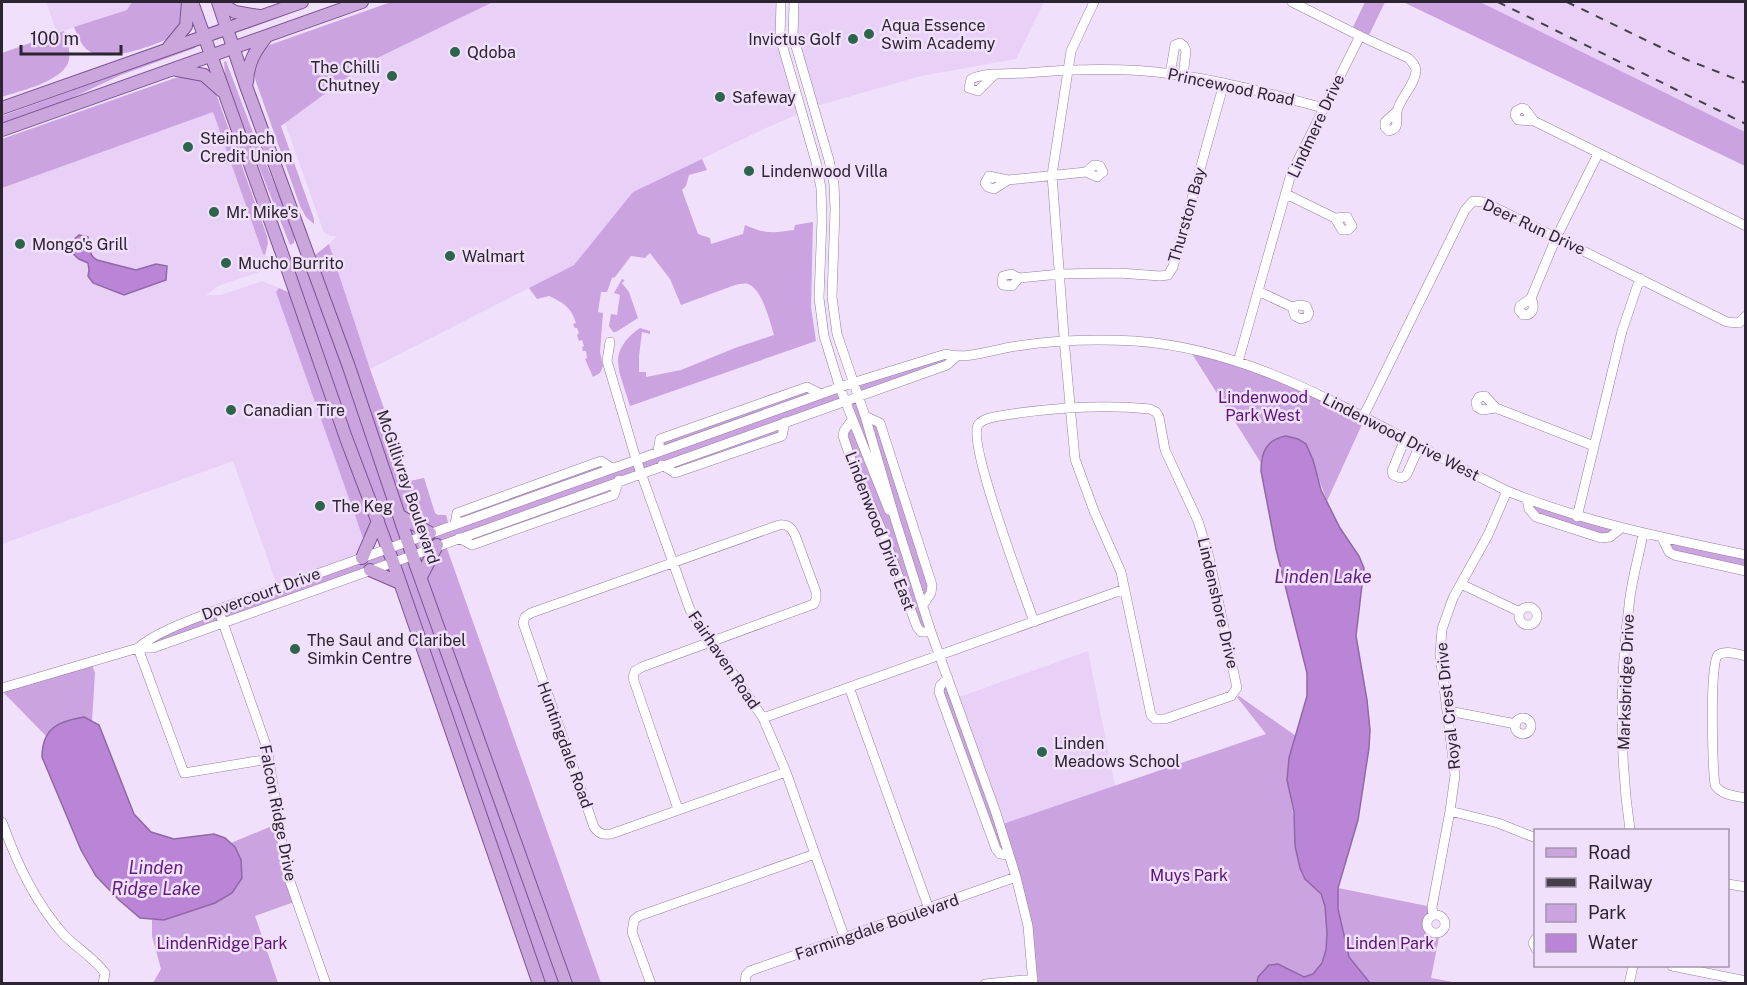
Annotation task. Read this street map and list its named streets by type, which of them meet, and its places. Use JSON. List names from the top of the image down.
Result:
{
  "streets": {
    "main road": ["McGillivray Boulevard"],
    "street": [
      "Princewood Road",
      "Lindmere Drive",
      "Thurston Bay",
      "Deer Run Drive",
      "Lindenwood Drive West",
      "Lindenwood Drive East",
      "Dovercourt Drive",
      "Lindenshore Drive",
      "Fairhaven Road",
      "Marksbridge Drive",
      "Royal Crest Drive",
      "Huntingdale Road",
      "Falcon Ridge Drive",
      "Farmingdale Boulevard"
    ]
  },
  "crossings": [
    ["Princewood Road", "Lindmere Drive"],
    ["Princewood Road", "Thurston Bay"],
    ["Princewood Road", "Lindenshore Drive"],
    ["Lindmere Drive", "Lindenwood Drive West"],
    ["Thurston Bay", "Lindenshore Drive"],
    ["Deer Run Drive", "Lindenwood Drive West"],
    ["Lindenwood Drive West", "McGillivray Boulevard"],
    ["Lindenwood Drive West", "Lindenwood Drive East"],
    ["Lindenwood Drive West", "Dovercourt Drive"],
    ["Lindenwood Drive West", "Lindenshore Drive"],
    ["Lindenwood Drive West", "Fairhaven Road"],
    ["Lindenwood Drive West", "Marksbridge Drive"],
    ["Lindenwood Drive West", "Royal Crest Drive"],
    ["Lindenwood Drive East", "Farmingdale Boulevard"],
    ["Dovercourt Drive", "Falcon Ridge Drive"],
    ["Fairhaven Road", "Huntingdale Road"],
    ["Fairhaven Road", "Farmingdale Boulevard"]
  ],
  "water": ["Linden Lake", "Linden Ridge Lake"],
  "parks": [
    "Lindenwood Park West",
    "Muys Park",
    "LindenRidge Park",
    "Linden Park"
  ],
  "places": [
    "Aqua Essence Swim Academy",
    "Invictus Golf",
    "Qdoba",
    "The Chilli Chutney",
    "Safeway",
    "Steinbach Credit Union",
    "Lindenwood Villa",
    "Mr. Mike's",
    "Mongo's Grill",
    "Walmart",
    "Mucho Burrito",
    "Canadian Tire",
    "The Keg",
    "The Saul and Claribel Simkin Centre",
    "Linden Meadows School"
  ],
  "legend": [
    "Road",
    "Railway",
    "Park",
    "Water"
  ],
  "scale_bar": "100 m"
}
